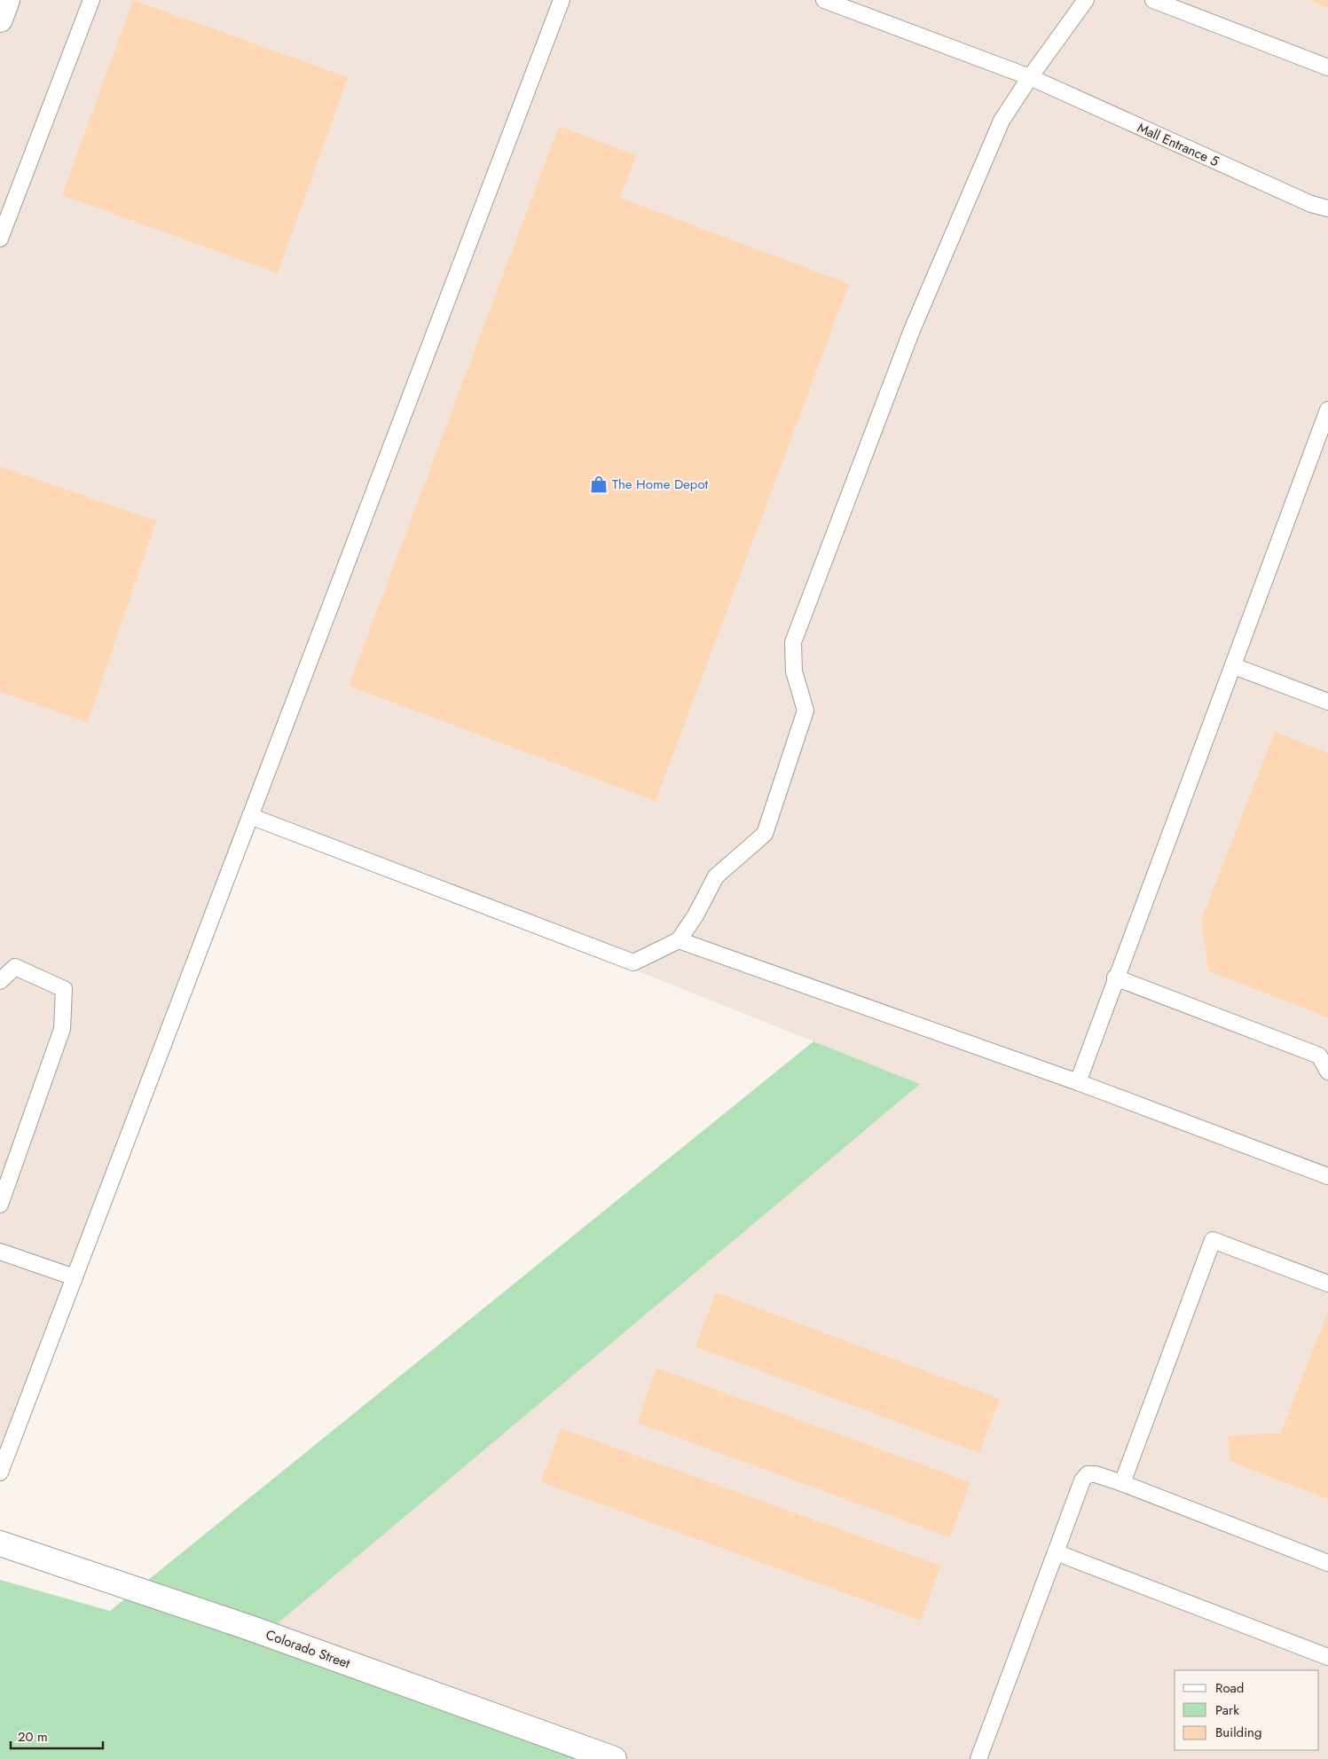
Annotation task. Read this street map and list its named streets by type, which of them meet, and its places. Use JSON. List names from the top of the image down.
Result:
{
  "streets": {
    "street": ["Colorado Street"],
    "lane": ["Mall Entrance 5"]
  },
  "places": {
    "shop": ["The Home Depot"]
  },
  "legend": ["Road", "Park", "Building"],
  "scale_bar": "20 m"
}
